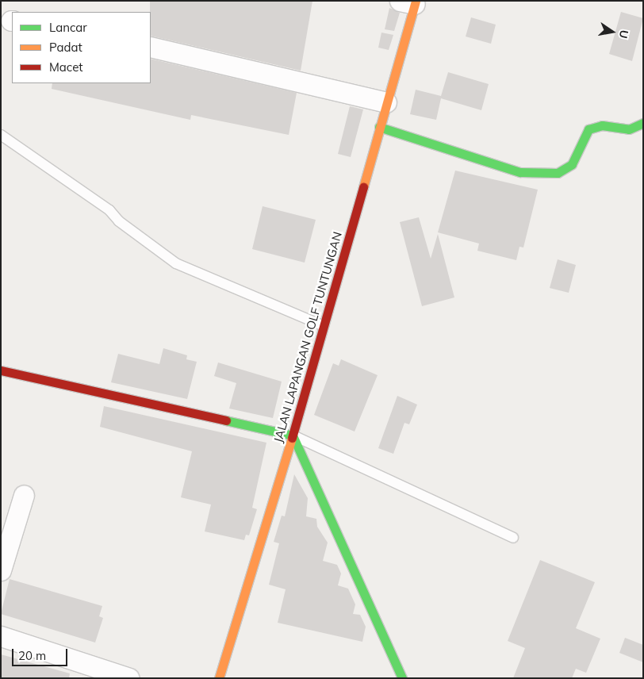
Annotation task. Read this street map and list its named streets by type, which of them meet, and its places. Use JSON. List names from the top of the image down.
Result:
{
  "streets": {
    "street": ["JALAN LAPANGAN GOLF TUNTUNGAN"]
  },
  "legend": ["Lancar", "Padat", "Macet"],
  "scale_bar": "20 m",
  "north": "right"
}
